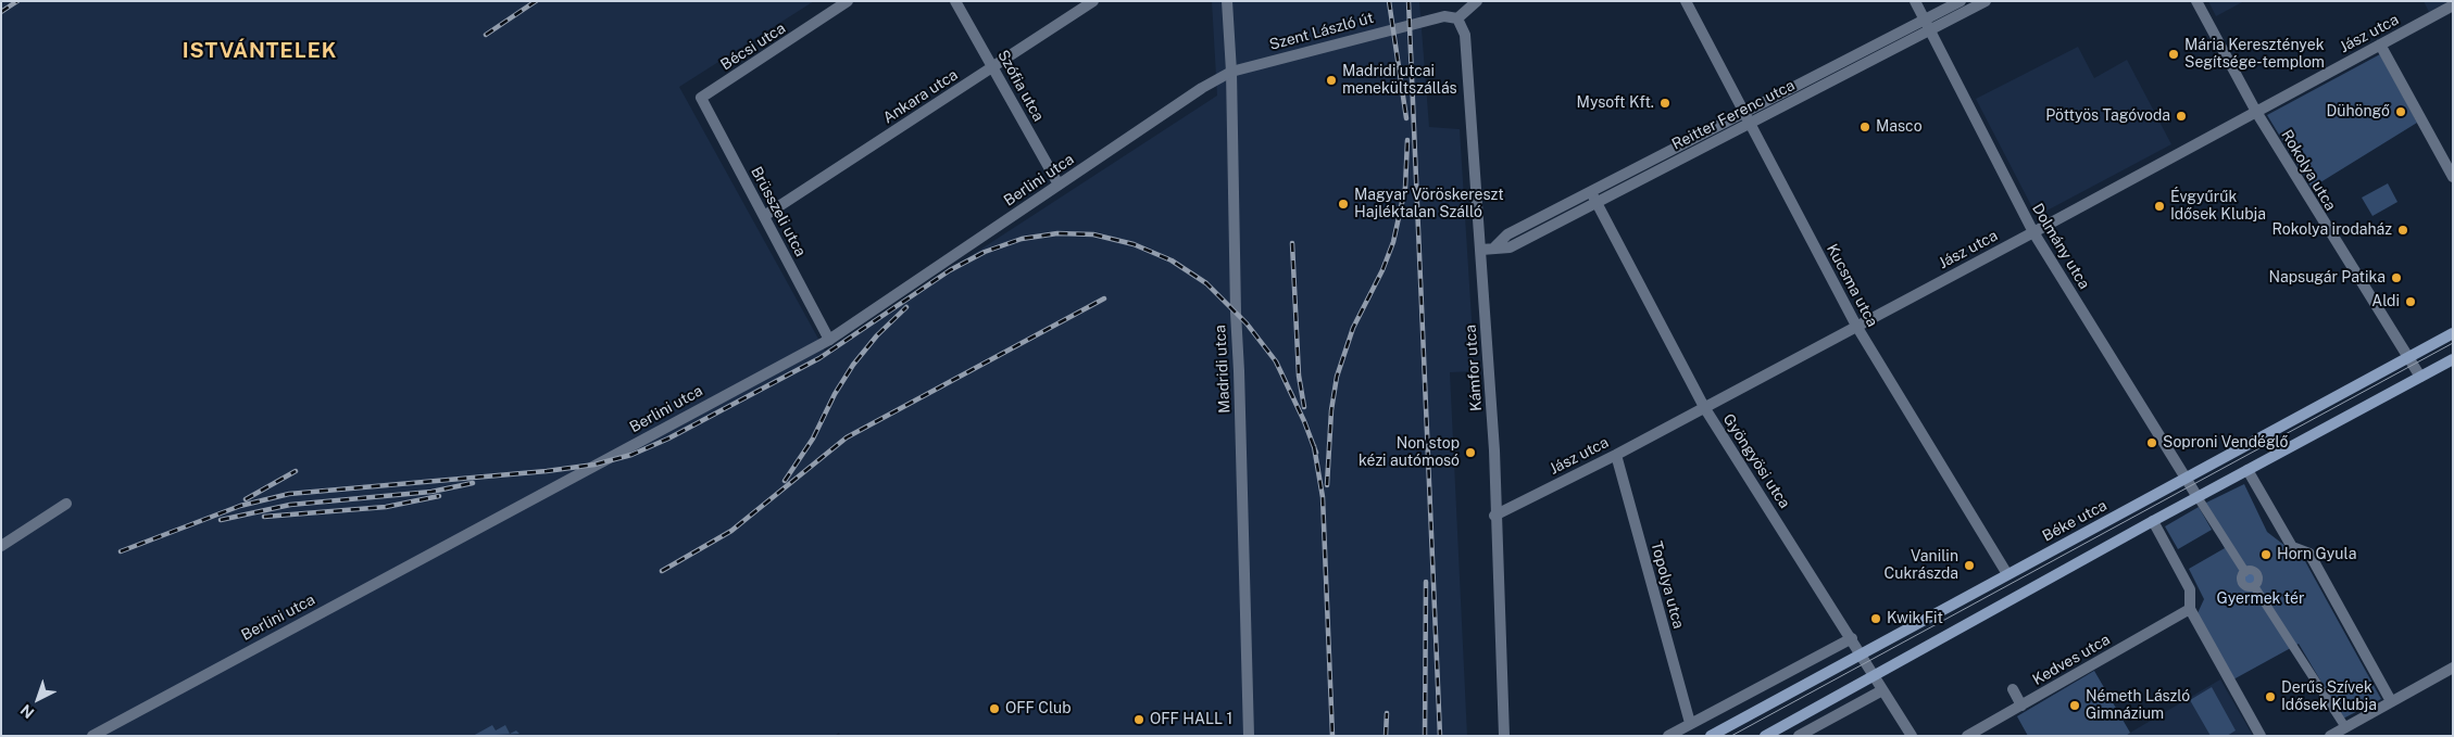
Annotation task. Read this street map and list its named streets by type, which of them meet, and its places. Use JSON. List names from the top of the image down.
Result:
{
  "streets": {
    "main road": ["Béke utca"],
    "street": [
      "Szent László út",
      "Jász utca",
      "Bécsi utca",
      "Szófia utca",
      "Ankara utca",
      "Reitter Ferenc utca",
      "Rokolya utca",
      "Berlini utca",
      "Brüsszeli utca",
      "Dolmány utca",
      "Kucsma utca",
      "Kámfor utca",
      "Madridi utca",
      "Gyöngyösi utca",
      "Topolya utca",
      "Kedves utca"
    ]
  },
  "crossings": [
    ["Szent László út", "Berlini utca"],
    ["Szent László út", "Kámfor utca"],
    ["Szent László út", "Madridi utca"],
    ["Jász utca", "Rokolya utca"],
    ["Jász utca", "Dolmány utca"],
    ["Jász utca", "Kucsma utca"],
    ["Jász utca", "Kámfor utca"],
    ["Jász utca", "Gyöngyösi utca"],
    ["Jász utca", "Topolya utca"],
    ["Bécsi utca", "Brüsszeli utca"],
    ["Szófia utca", "Ankara utca"],
    ["Szófia utca", "Berlini utca"],
    ["Ankara utca", "Brüsszeli utca"],
    ["Reitter Ferenc utca", "Dolmány utca"],
    ["Reitter Ferenc utca", "Kucsma utca"],
    ["Reitter Ferenc utca", "Kámfor utca"],
    ["Reitter Ferenc utca", "Gyöngyösi utca"],
    ["Rokolya utca", "Béke utca"],
    ["Berlini utca", "Brüsszeli utca"],
    ["Berlini utca", "Madridi utca"],
    ["Dolmány utca", "Béke utca"],
    ["Kucsma utca", "Béke utca"],
    ["Gyöngyösi utca", "Béke utca"]
  ],
  "districts": ["ISTVÁNTELEK"],
  "parks": ["Gyermek tér"],
  "places": [
    "Mária Keresztények Segítsége-templom",
    "Madridi utcai menekültszállás",
    "Mysoft Kft.",
    "Dühöngő",
    "Pöttyös Tagóvoda",
    "Masco",
    "Magyar Vöröskereszt Hajléktalan Szálló",
    "Évgyűrűk Idősek Klubja",
    "Rokolya irodaház",
    "Napsugár Patika",
    "Aldi",
    "Soproni Vendéglő",
    "Non stop kézi autómosó",
    "Horn Gyula",
    "Vanilin Cukrászda",
    "Kwik Fit",
    "Derűs Szívek Idősek Klubja",
    "Németh László Gimnázium",
    "OFF Club",
    "OFF HALL 1"
  ],
  "north": "bottom left"
}
